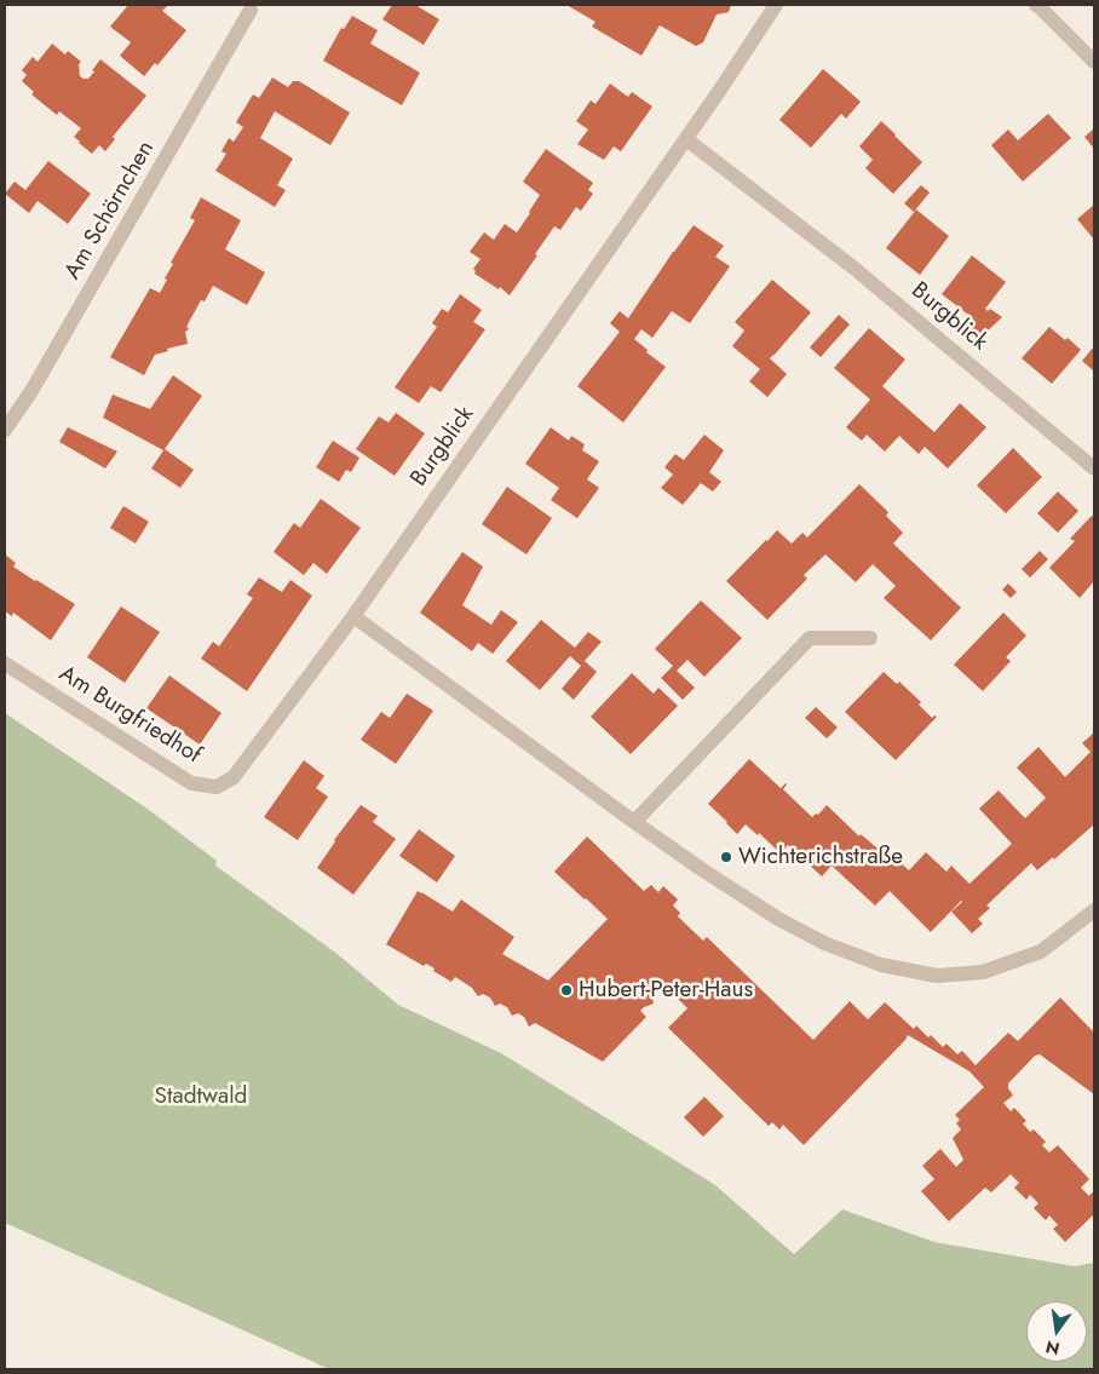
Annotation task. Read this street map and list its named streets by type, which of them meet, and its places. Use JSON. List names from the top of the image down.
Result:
{
  "streets": {
    "street": ["Am Schörnchen", "Burgblick", "Am Burgfriedhof"]
  },
  "crossings": [
    ["Burgblick", "Am Burgfriedhof"]
  ],
  "parks": ["Stadtwald"],
  "places": ["Wichterichstraße", "Hubert-Peter-Haus"],
  "north": "bottom"
}
